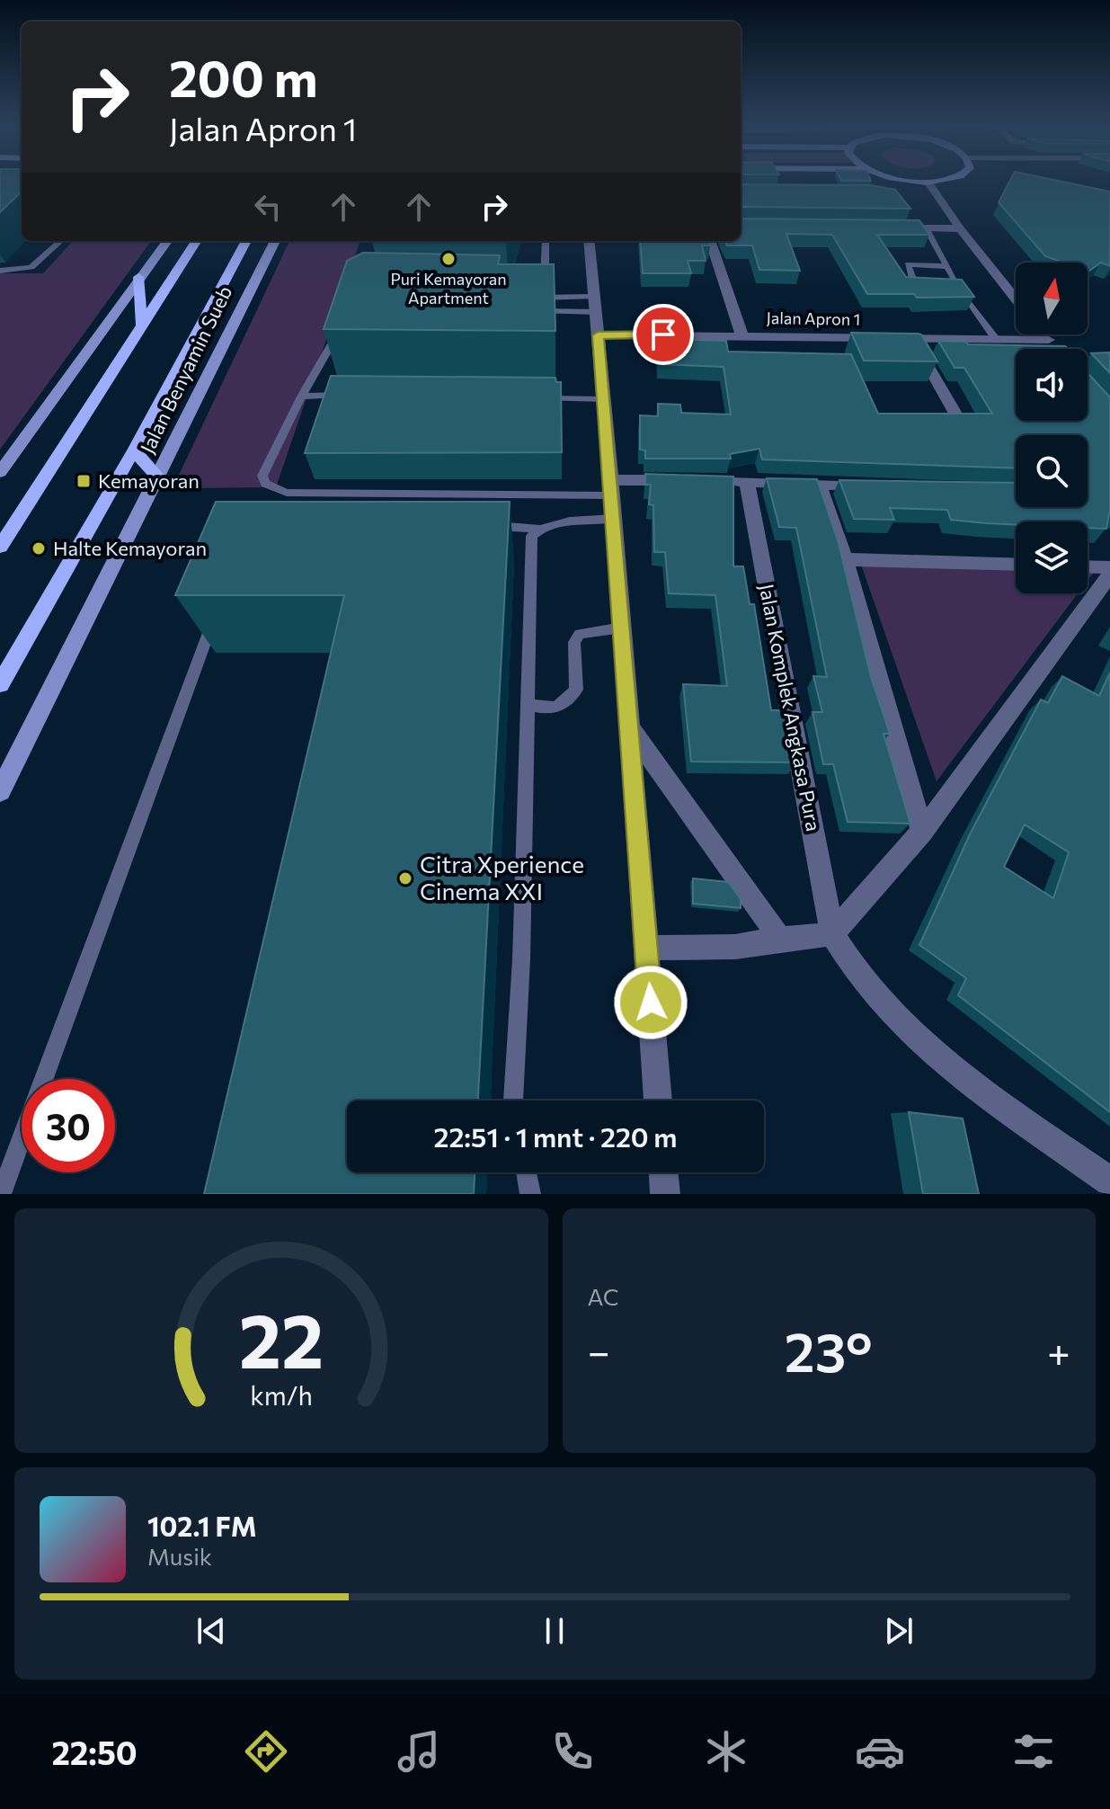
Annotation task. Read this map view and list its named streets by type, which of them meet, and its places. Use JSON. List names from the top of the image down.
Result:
{
  "streets": {
    "main road": ["Jalan Benyamin Sueb"],
    "street": ["Jalan Apron 1", "Jalan Komplek Angkasa Pura"]
  },
  "places": {
    "other": ["Puri Kemayoran Apartment", "Halte Kemayoran", "Citra Xperience Cinema XXI"],
    "transit": ["Kemayoran"]
  },
  "north": "top",
  "page": {
    "turn": ["200 m", "Jalan Apron 1"],
    "limit": "30",
    "trip": "22:51 · 1 mnt · 220 m",
    "tile": "AC",
    "heat": ["−", "23°", "+"],
    "song": ["102.1 FM", "Musik"],
    "tabs": "22:50",
    "gauge": ["22", "km/h"]
  }
}
